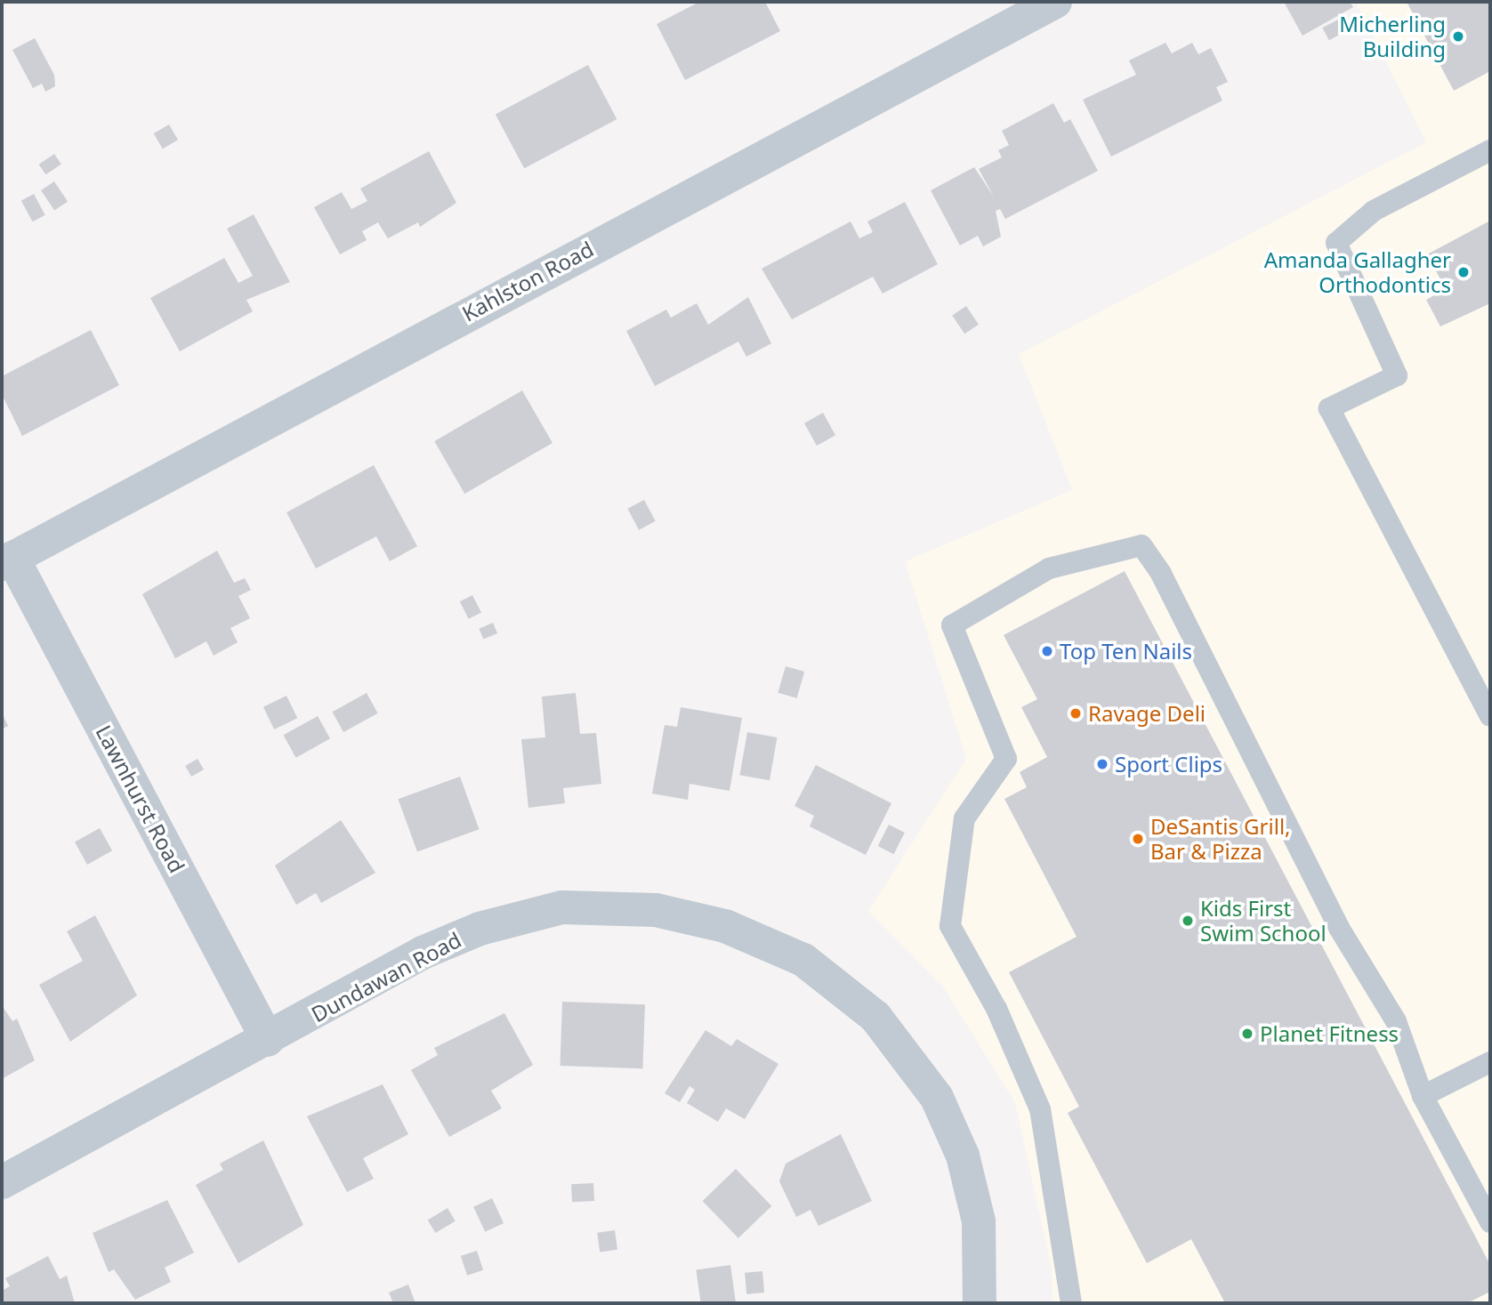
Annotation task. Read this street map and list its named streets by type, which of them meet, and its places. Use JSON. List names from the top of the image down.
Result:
{
  "streets": {
    "street": ["Kahlston Road", "Lawnhurst Road", "Dundawan Road"]
  },
  "crossings": [
    ["Kahlston Road", "Lawnhurst Road"],
    ["Lawnhurst Road", "Dundawan Road"]
  ],
  "places": [
    "Micherling Building",
    "Amanda Gallagher Orthodontics",
    "Top Ten Nails",
    "Ravage Deli",
    "Sport Clips",
    "DeSantis Grill, Bar & Pizza",
    "Kids First Swim School",
    "Planet Fitness"
  ]
}
